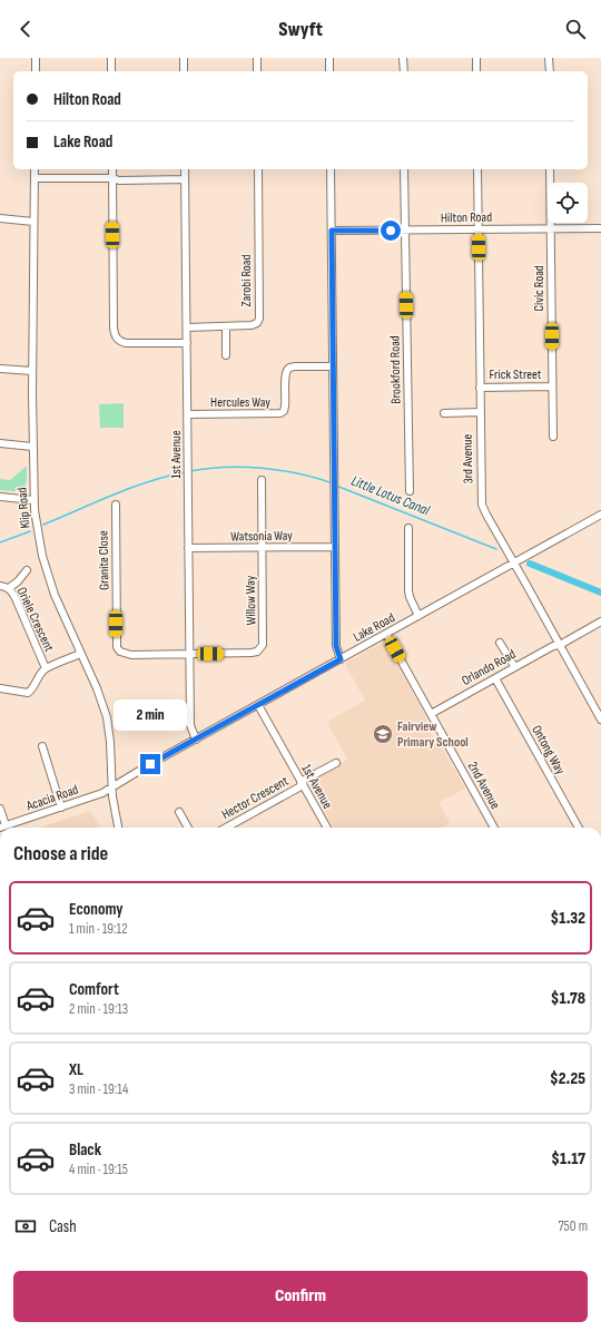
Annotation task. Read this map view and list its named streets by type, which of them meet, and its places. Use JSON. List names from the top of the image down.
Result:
{
  "streets": {
    "street": [
      "Hilton Road",
      "Zarobi Road",
      "Civic Road",
      "Brookford Road",
      "Frick Street",
      "Hercules Way",
      "1st Avenue",
      "3rd Avenue",
      "Klip Road",
      "Watsonia Way",
      "Granite Close",
      "Willow Way",
      "Oriele Crescent",
      "Lake Road",
      "Orlando Road",
      "Ontong Way",
      "2nd Avenue",
      "Acacia Road",
      "Hector Crescent"
    ]
  },
  "crossings": [
    ["Hilton Road", "Civic Road"],
    ["Hilton Road", "Brookford Road"],
    ["Hilton Road", "3rd Avenue"],
    ["Zarobi Road", "1st Avenue"],
    ["Civic Road", "Frick Street"],
    ["Frick Street", "3rd Avenue"],
    ["Hercules Way", "1st Avenue"],
    ["1st Avenue", "Watsonia Way"],
    ["1st Avenue", "Granite Close"],
    ["1st Avenue", "Willow Way"],
    ["1st Avenue", "Lake Road"],
    ["1st Avenue", "Hector Crescent"],
    ["3rd Avenue", "Lake Road"],
    ["3rd Avenue", "Orlando Road"],
    ["Klip Road", "Lake Road"],
    ["Klip Road", "Acacia Road"],
    ["Watsonia Way", "Willow Way"],
    ["Granite Close", "Willow Way"],
    ["Lake Road", "2nd Avenue"],
    ["Lake Road", "Acacia Road"],
    ["Orlando Road", "Ontong Way"],
    ["Orlando Road", "2nd Avenue"]
  ],
  "water": ["Little Lotus Canal"],
  "places": {
    "school or university": ["Fairview Primary School"]
  },
  "page": {
    "header": "Swyft",
    "banner": ["Hilton Road", "Lake Road"],
    "bubble": "2 min",
    "heading": "Choose a ride",
    "list": [
      {
        "name": "Economy",
        "note": "1 min · 19:12",
        "value": "$1.32"
      },
      {
        "name": "Comfort",
        "note": "2 min · 19:13",
        "value": "$1.78"
      },
      {
        "name": "XL",
        "note": "3 min · 19:14",
        "value": "$2.25"
      },
      {
        "name": "Black",
        "note": "4 min · 19:15",
        "value": "$1.17"
      }
    ],
    "pay": ["Cash", "750 m"],
    "buttons": "Confirm"
  }
}
